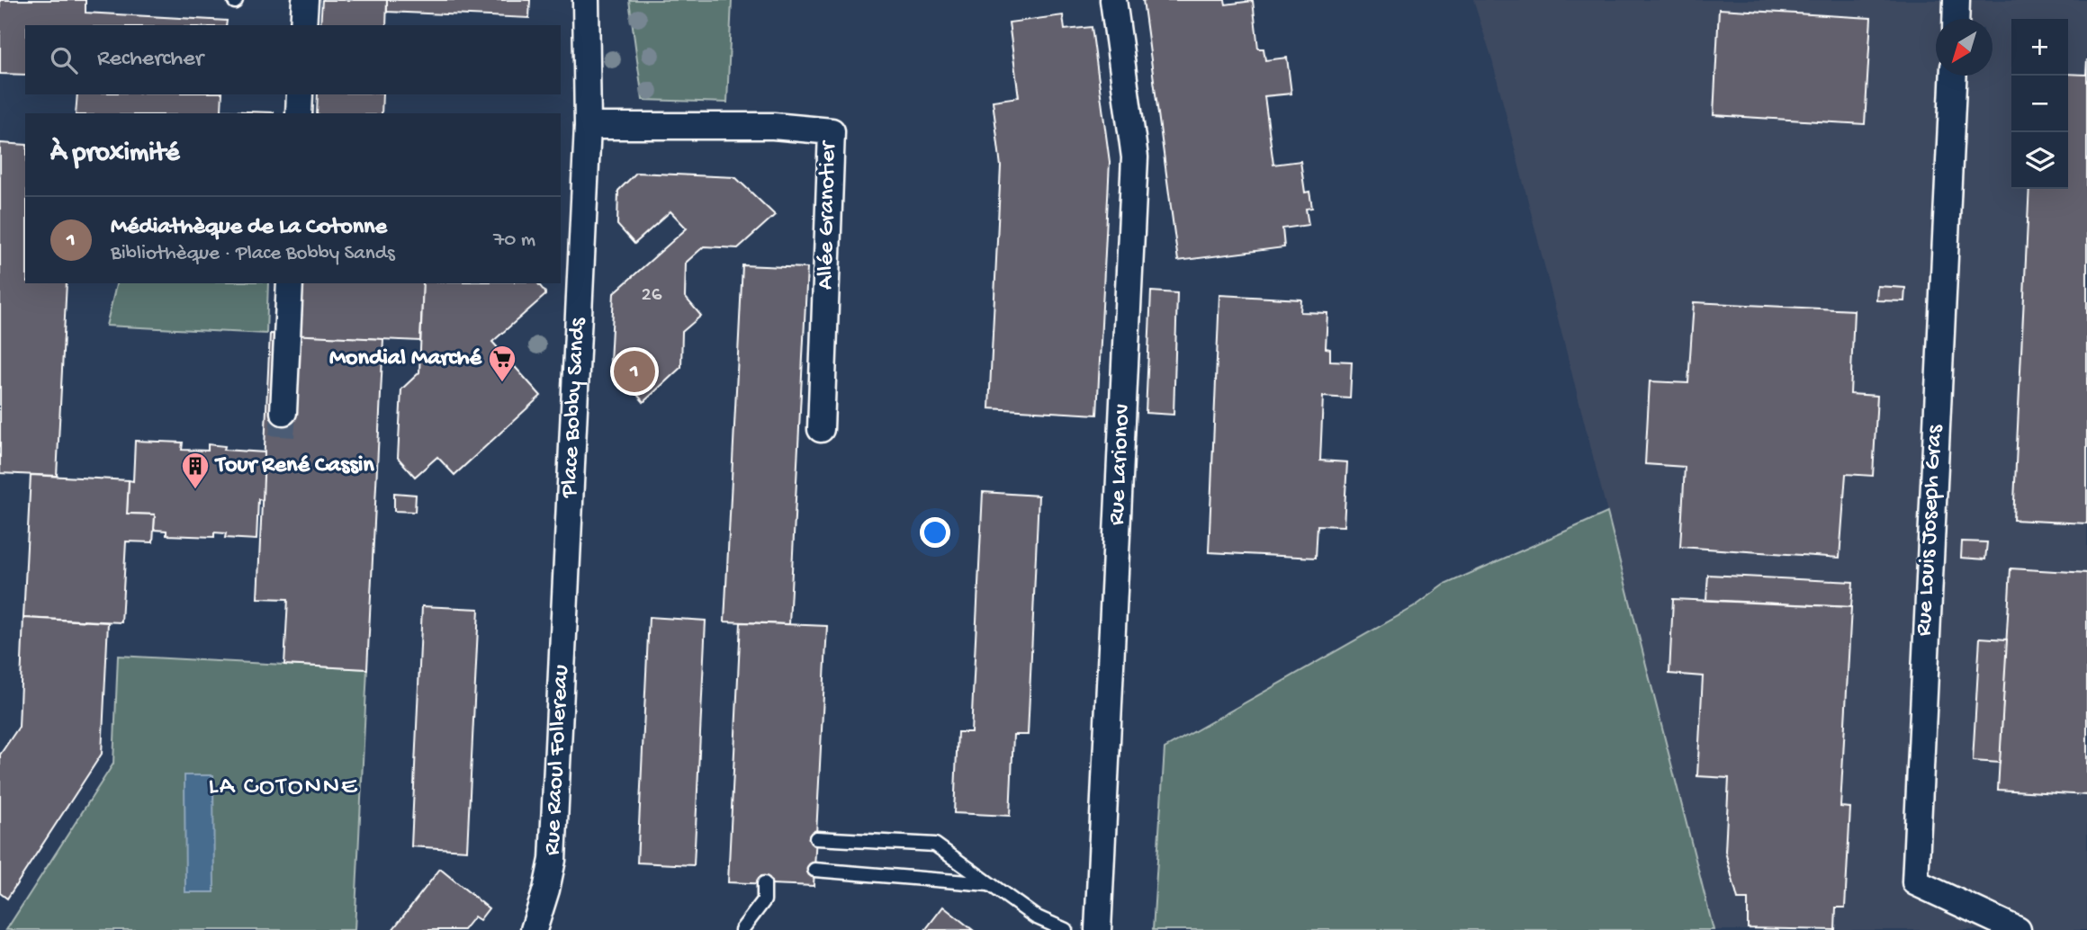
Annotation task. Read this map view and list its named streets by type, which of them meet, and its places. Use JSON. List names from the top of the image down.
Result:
{
  "streets": {
    "street": [
      "Allée Granotier",
      "Place Bobby Sands",
      "Rue Larionov",
      "Rue Louis Joseph Gras",
      "Rue Raoul Follereau"
    ]
  },
  "crossings": [
    ["Allée Granotier", "Place Bobby Sands"],
    ["Place Bobby Sands", "Rue Raoul Follereau"]
  ],
  "districts": ["LA COTONNE"],
  "places": {
    "supermarket": ["Mondial Marché"],
    "building": ["Tour René Cassin"]
  },
  "house_numbers": ["26"],
  "north": "bottom left",
  "page": {
    "map_buttons": ["+", "−"],
    "search": "Rechercher",
    "heading": "À proximité",
    "list": [
      {
        "mark": "1",
        "name": "Médiathèque de La Cotonne",
        "note": "Bibliothèque · Place Bobby Sands",
        "value": "70 m"
      }
    ],
    "pins": "1"
  }
}
